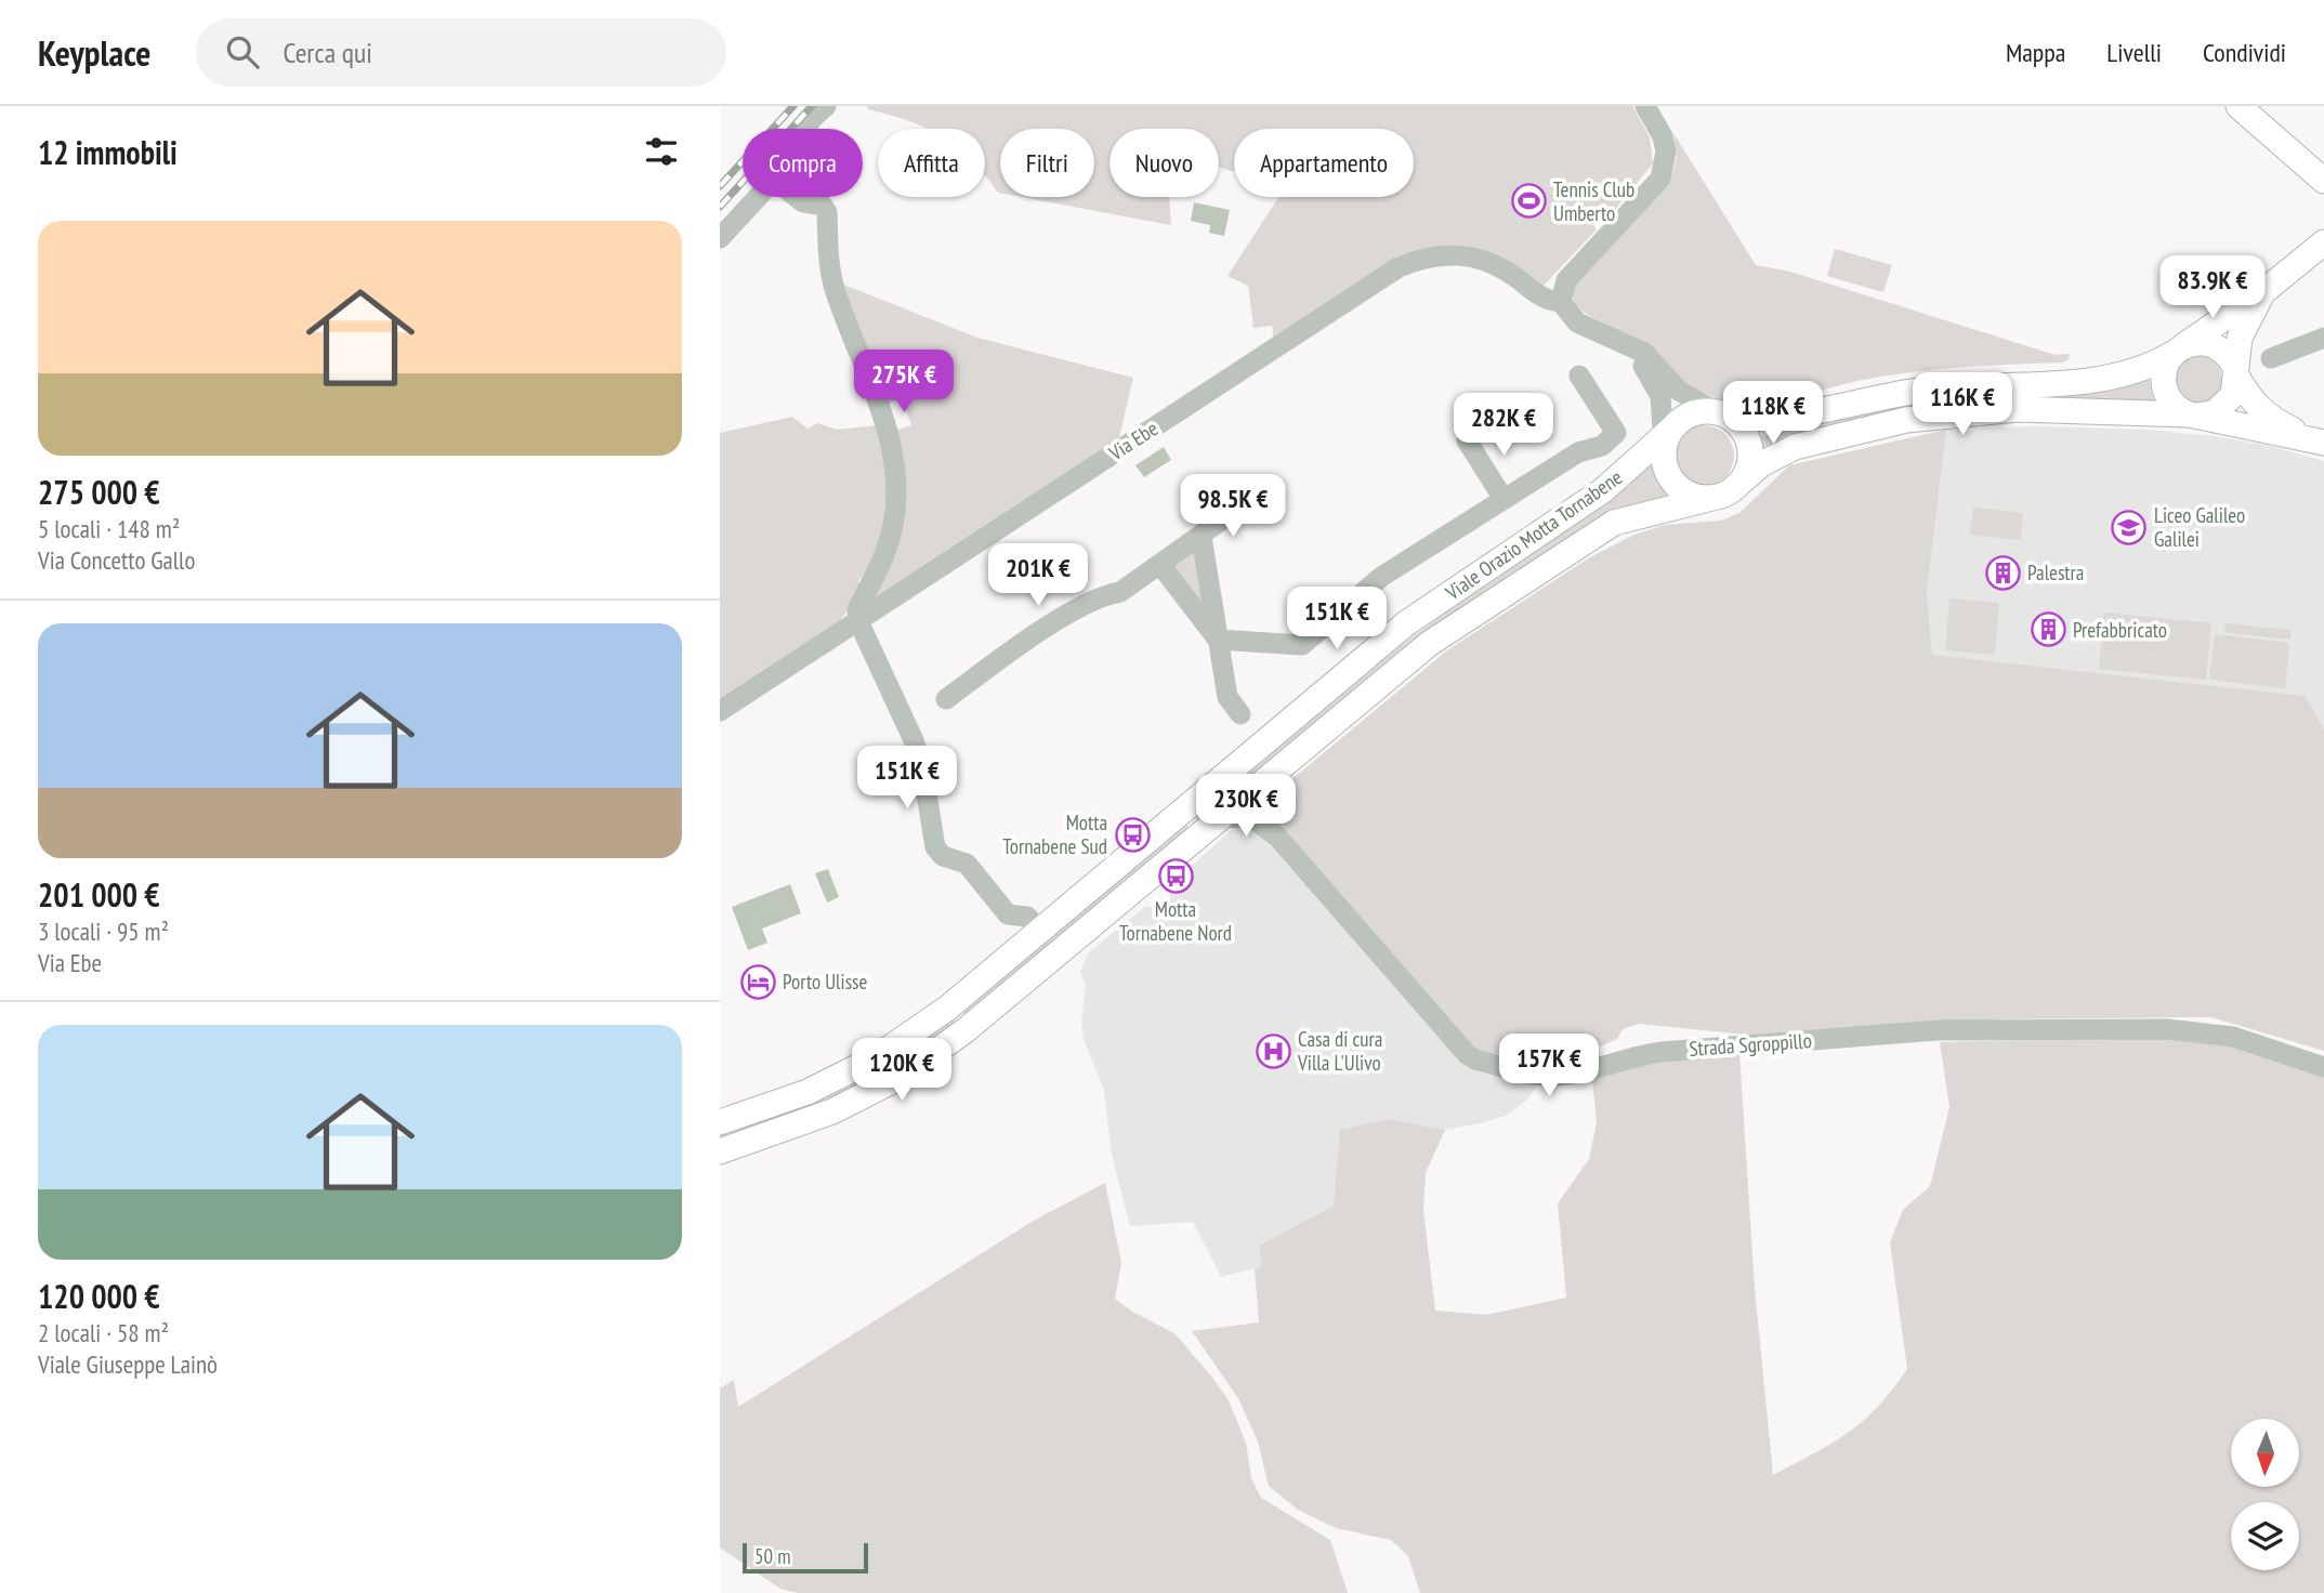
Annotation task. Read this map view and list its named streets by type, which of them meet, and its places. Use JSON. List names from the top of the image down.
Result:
{
  "streets": {
    "main road": ["Viale Orazio Motta Tornabene"],
    "street": ["Via Ebe", "Strada Sgroppillo"]
  },
  "places": {
    "sports": ["Tennis Club Umberto"],
    "school or university": ["Liceo Galileo Galilei"],
    "building": ["Palestra", "Prefabbricato"],
    "bus stop": ["Motta Tornabene Sud", "Motta Tornabene Nord"],
    "hotel": ["Porto Ulisse"],
    "hospital": ["Casa di cura Villa L'Ulivo"]
  },
  "scale_bar": "50 m",
  "north": "bottom",
  "page": {
    "header": "Keyplace",
    "search": "Cerca qui",
    "nav": ["Mappa", "Livelli", "Condividi"],
    "heading": "12 immobili",
    "chip": [
      "Compra",
      "Affitta",
      "Filtri",
      "Nuovo",
      "Appartamento"
    ],
    "list": [
      {
        "name": "275 000 €",
        "note": "5 locali · 148 m² · Via Concetto Gallo"
      },
      {
        "name": "201 000 €",
        "note": "3 locali · 95 m² · Via Ebe"
      },
      {
        "name": "120 000 €",
        "note": "2 locali · 58 m² · Viale Giuseppe Lainò"
      }
    ],
    "price": [
      "83.9K €",
      "275K €",
      "116K €",
      "118K €",
      "282K €",
      "98.5K €",
      "201K €",
      "151K €",
      "151K €",
      "230K €",
      "157K €",
      "120K €"
    ],
    "scale": "50 m"
  }
}
